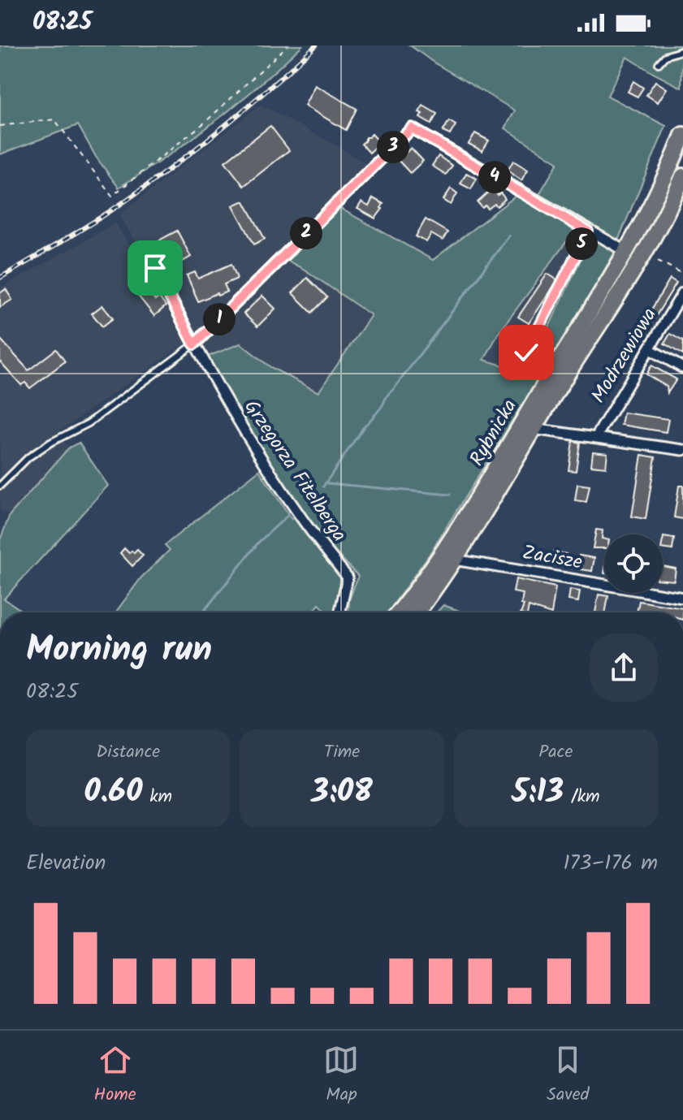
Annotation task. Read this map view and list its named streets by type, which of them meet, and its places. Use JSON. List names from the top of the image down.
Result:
{
  "streets": {
    "main road": ["Rybnicka"],
    "street": ["Modrzewiowa", "Grzegorza Fitelberga", "Zacisze"]
  },
  "crossings": [
    ["Rybnicka", "Zacisze"]
  ],
  "page": {
    "status": "08:25",
    "pins": [
      "3",
      "4",
      "2",
      "5",
      "1"
    ],
    "heading": ["Morning run", "08:25"],
    "stats": [
      ["Distance", "0.60 km"],
      ["Time", "3:08"],
      ["Pace", "5:13 /km"]
    ],
    "chart": ["Elevation", "173–176 m"],
    "tabs": ["Home", "Map", "Saved"]
  }
}
